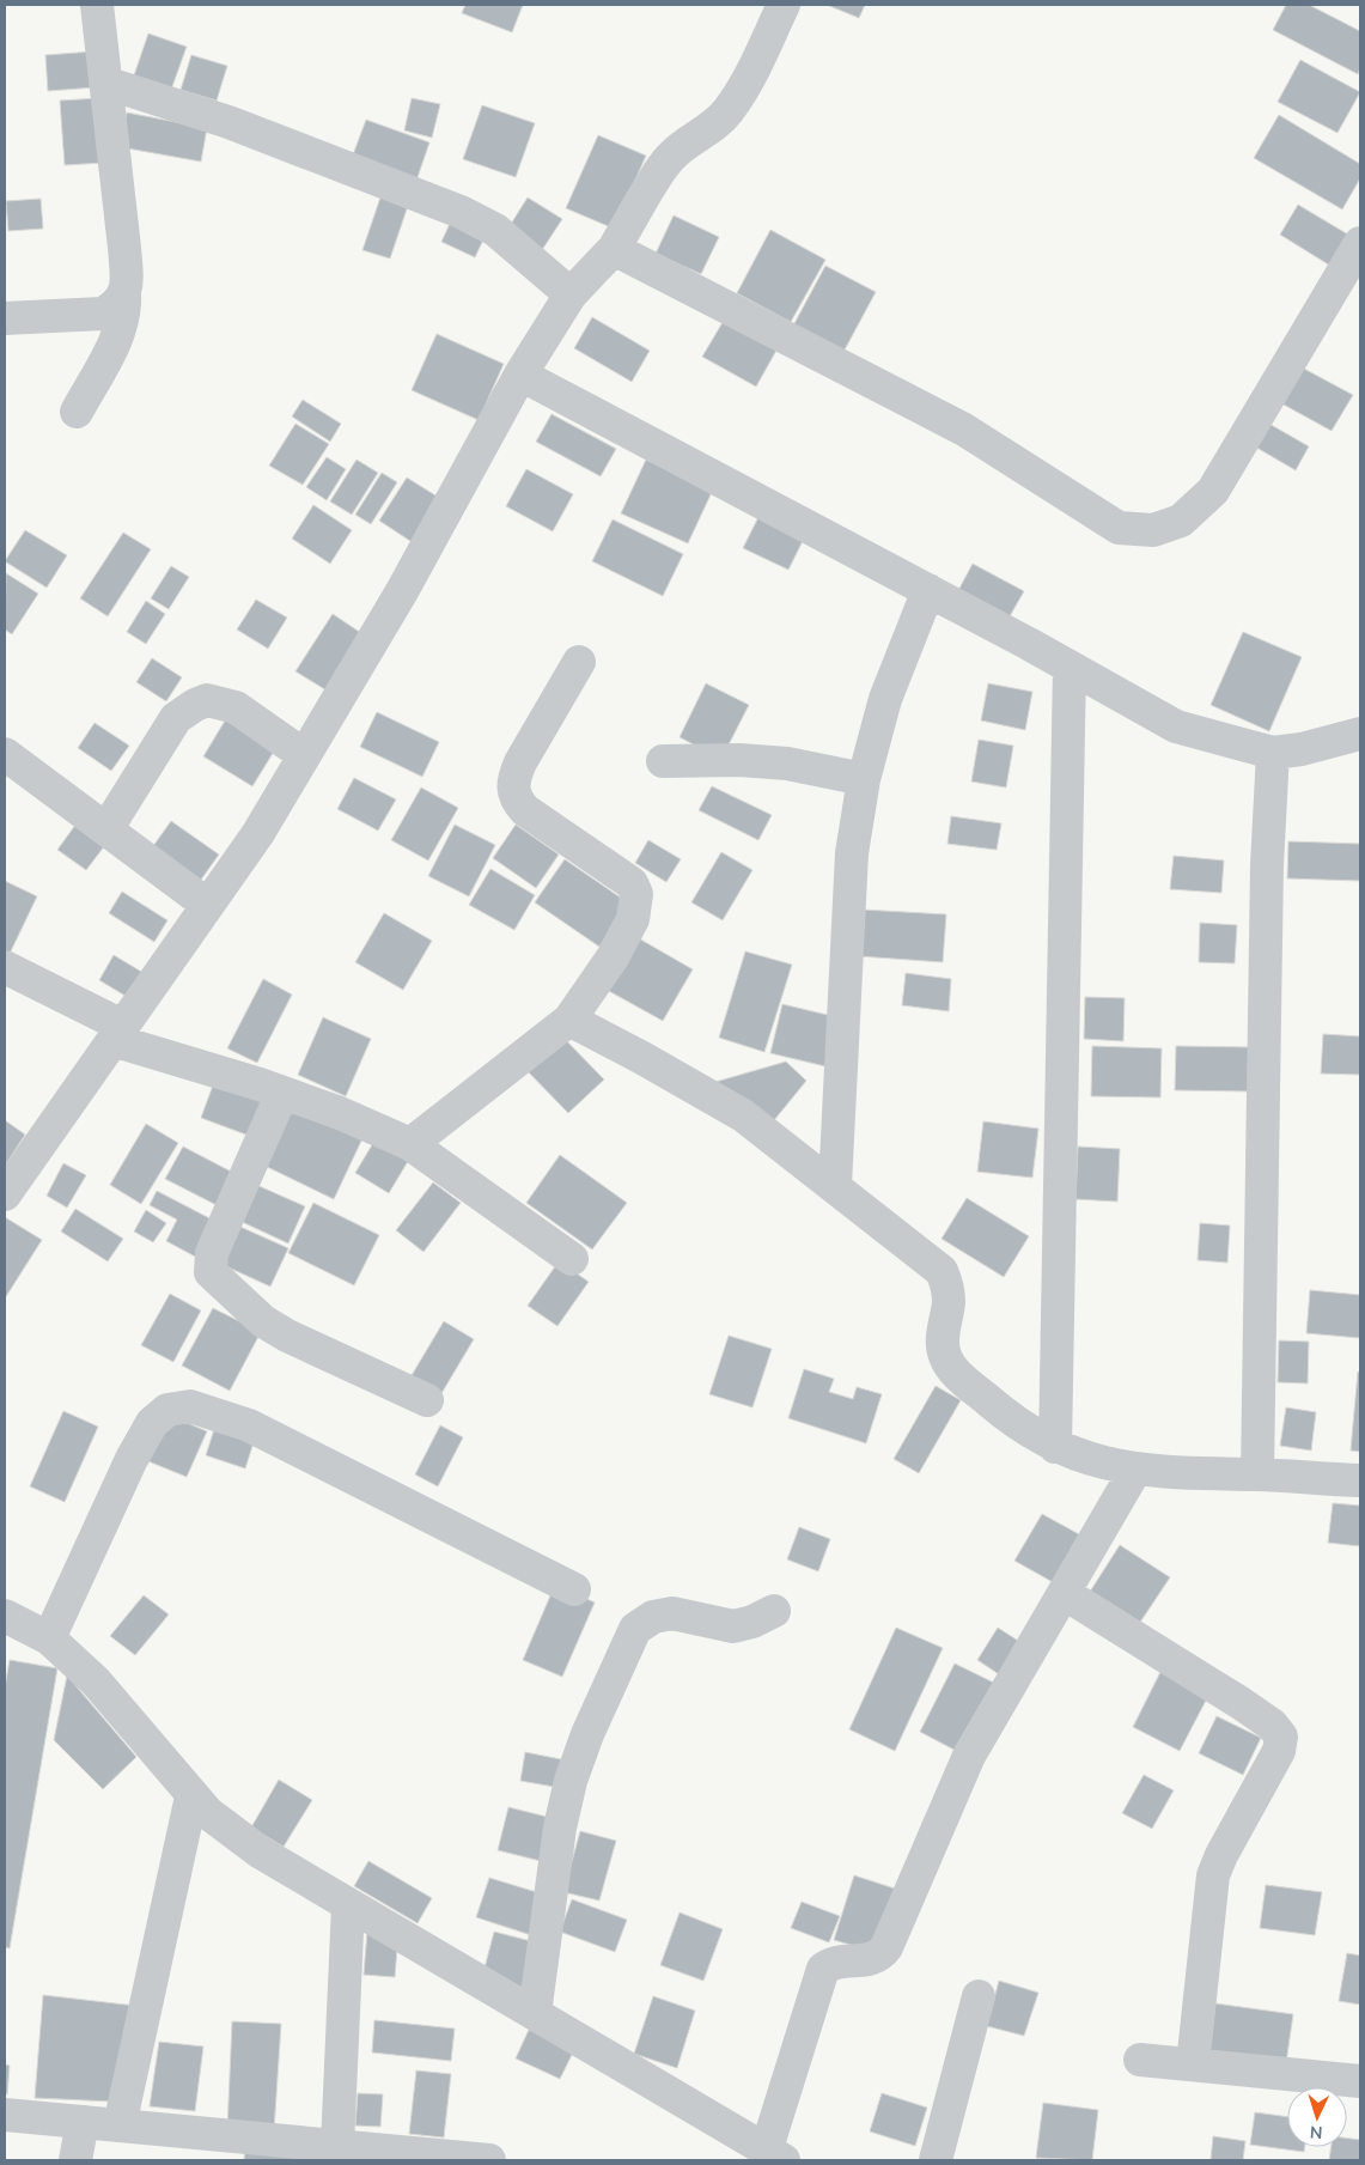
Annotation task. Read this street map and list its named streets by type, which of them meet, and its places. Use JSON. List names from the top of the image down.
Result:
{
  "north": "bottom"
}
